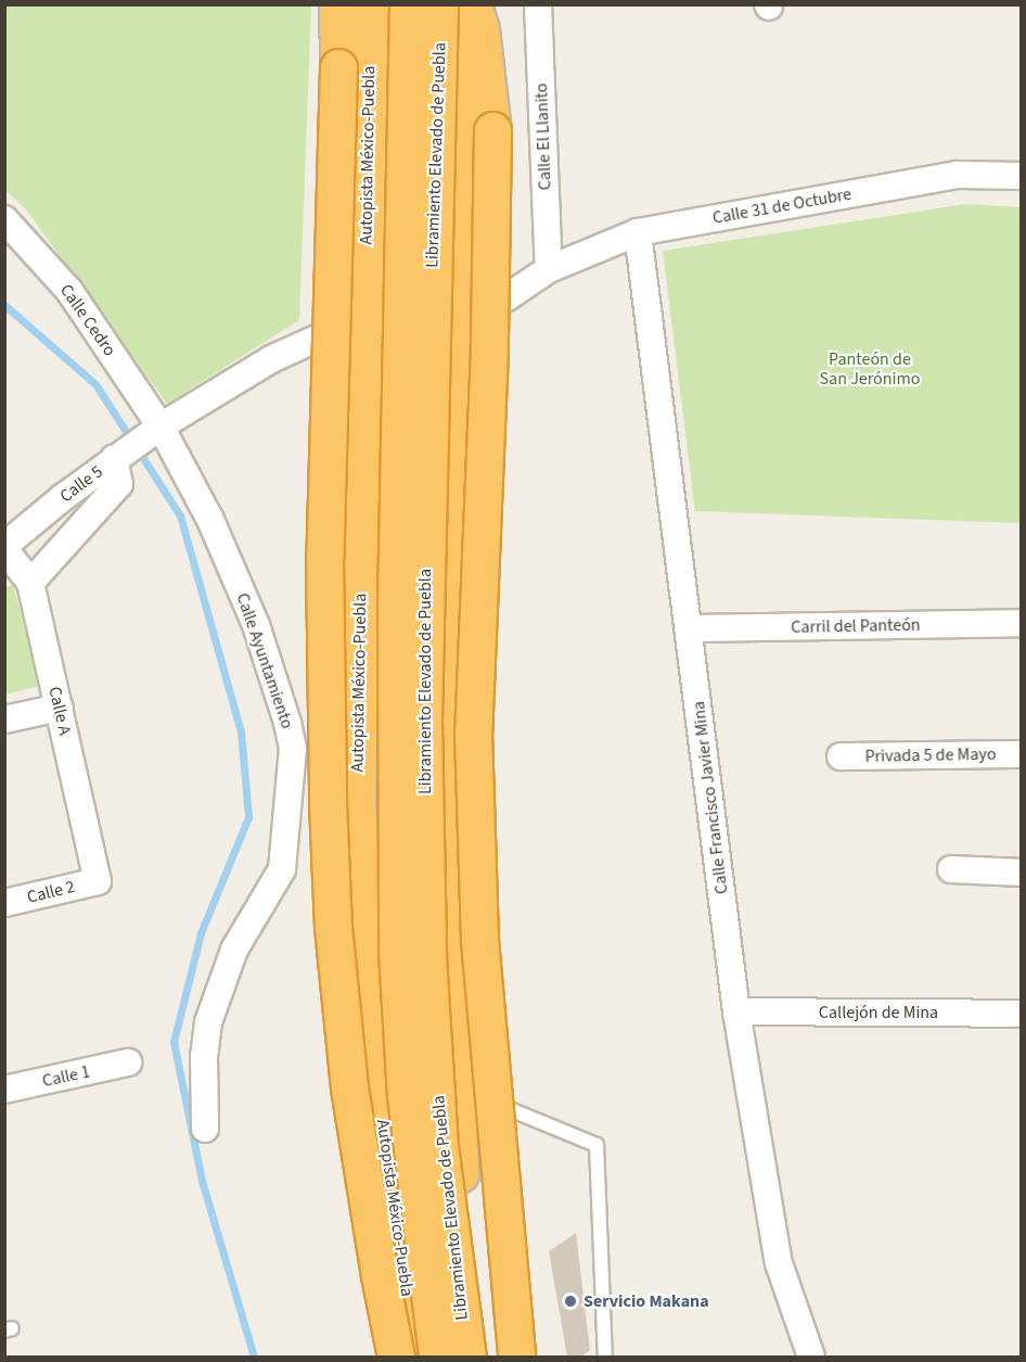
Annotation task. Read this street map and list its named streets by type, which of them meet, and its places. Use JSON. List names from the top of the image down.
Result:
{
  "streets": {
    "highway": ["Autopista México-Puebla", "Libramiento Elevado de Puebla"],
    "street": [
      "Calle El Llanito",
      "Calle 31 de Octubre",
      "Calle Cedro",
      "Calle 5",
      "Carril del Panteón",
      "Calle Ayuntamiento",
      "Calle A",
      "Privada 5 de Mayo",
      "Calle Francisco Javier Mina",
      "Calle 2",
      "Callejón de Mina",
      "Calle 1"
    ]
  },
  "crossings": [
    ["Calle El Llanito", "Calle 31 de Octubre"],
    ["Calle 31 de Octubre", "Calle Francisco Javier Mina"],
    ["Calle Cedro", "Calle 5"],
    ["Calle Cedro", "Calle Ayuntamiento"],
    ["Calle 5", "Calle Ayuntamiento"],
    ["Calle 5", "Calle A"],
    ["Carril del Panteón", "Calle Francisco Javier Mina"],
    ["Calle A", "Calle 2"],
    ["Calle Francisco Javier Mina", "Callejón de Mina"]
  ],
  "parks": ["Panteón de San Jerónimo"],
  "places": ["Servicio Makana"]
}
